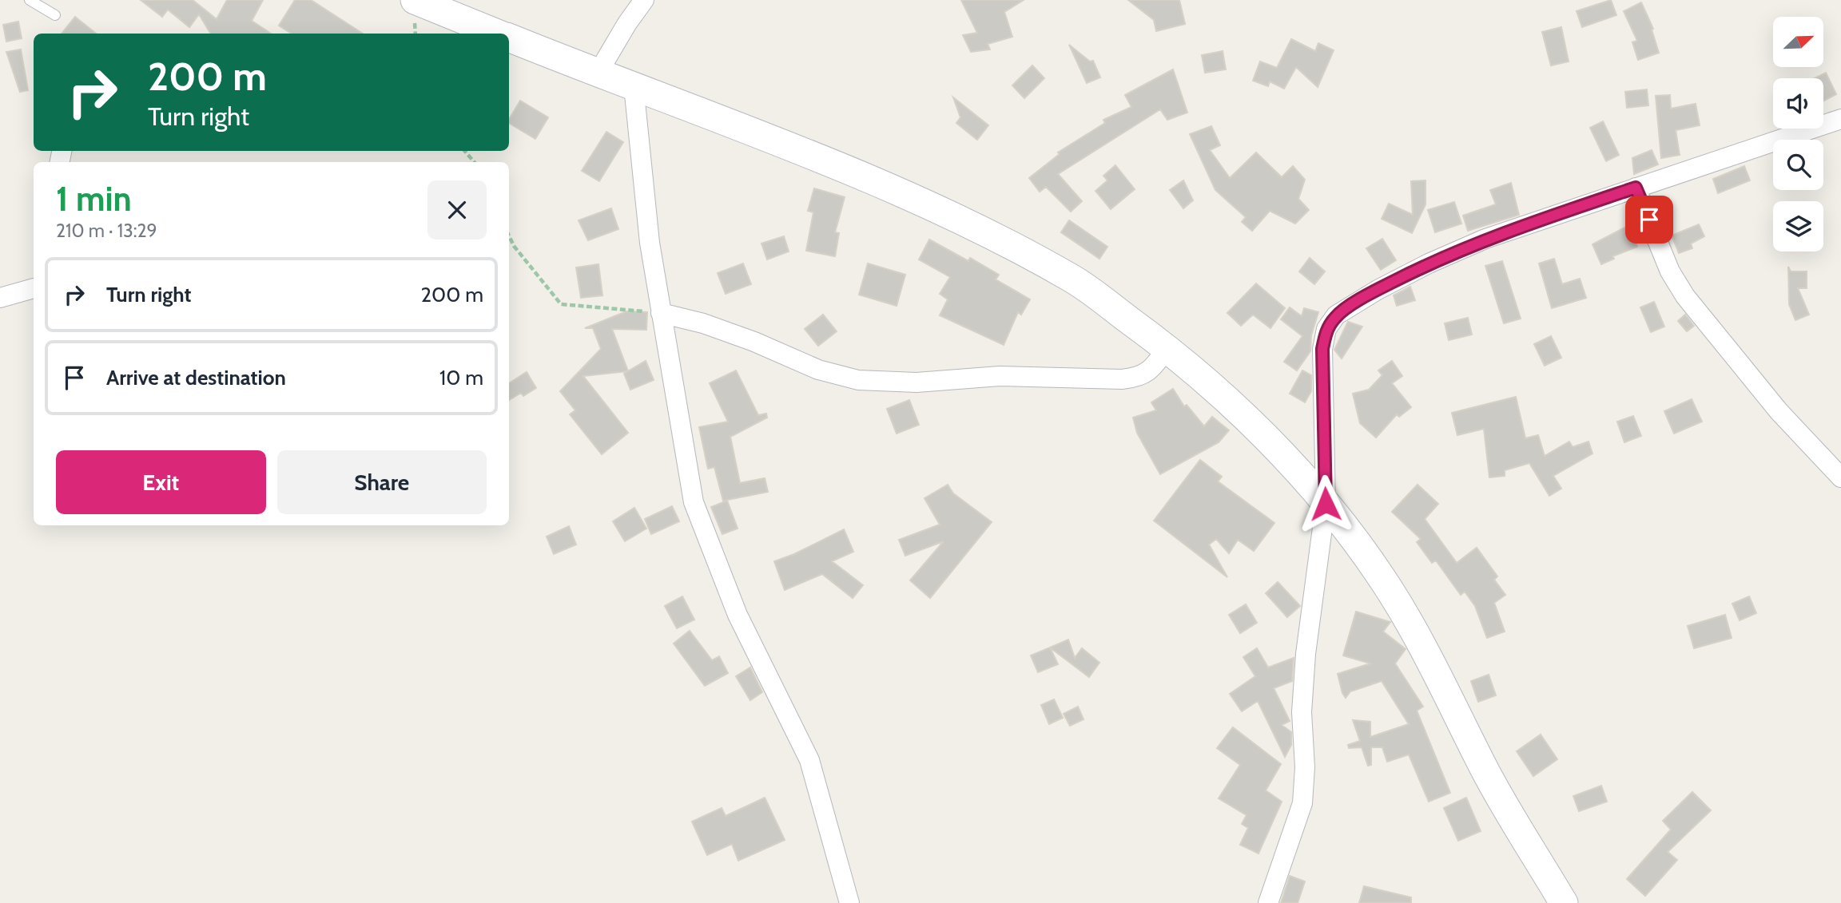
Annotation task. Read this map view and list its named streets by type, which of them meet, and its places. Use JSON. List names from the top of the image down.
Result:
{
  "north": "top right",
  "page": {
    "turn": ["200 m", "Turn right"],
    "heading": ["1 min", "210 m · 13:29"],
    "list": [
      {
        "name": "Turn right",
        "value": "200 m"
      },
      {
        "name": "Arrive at destination",
        "value": "10 m"
      }
    ],
    "buttons": ["Exit", "Share"]
  }
}
